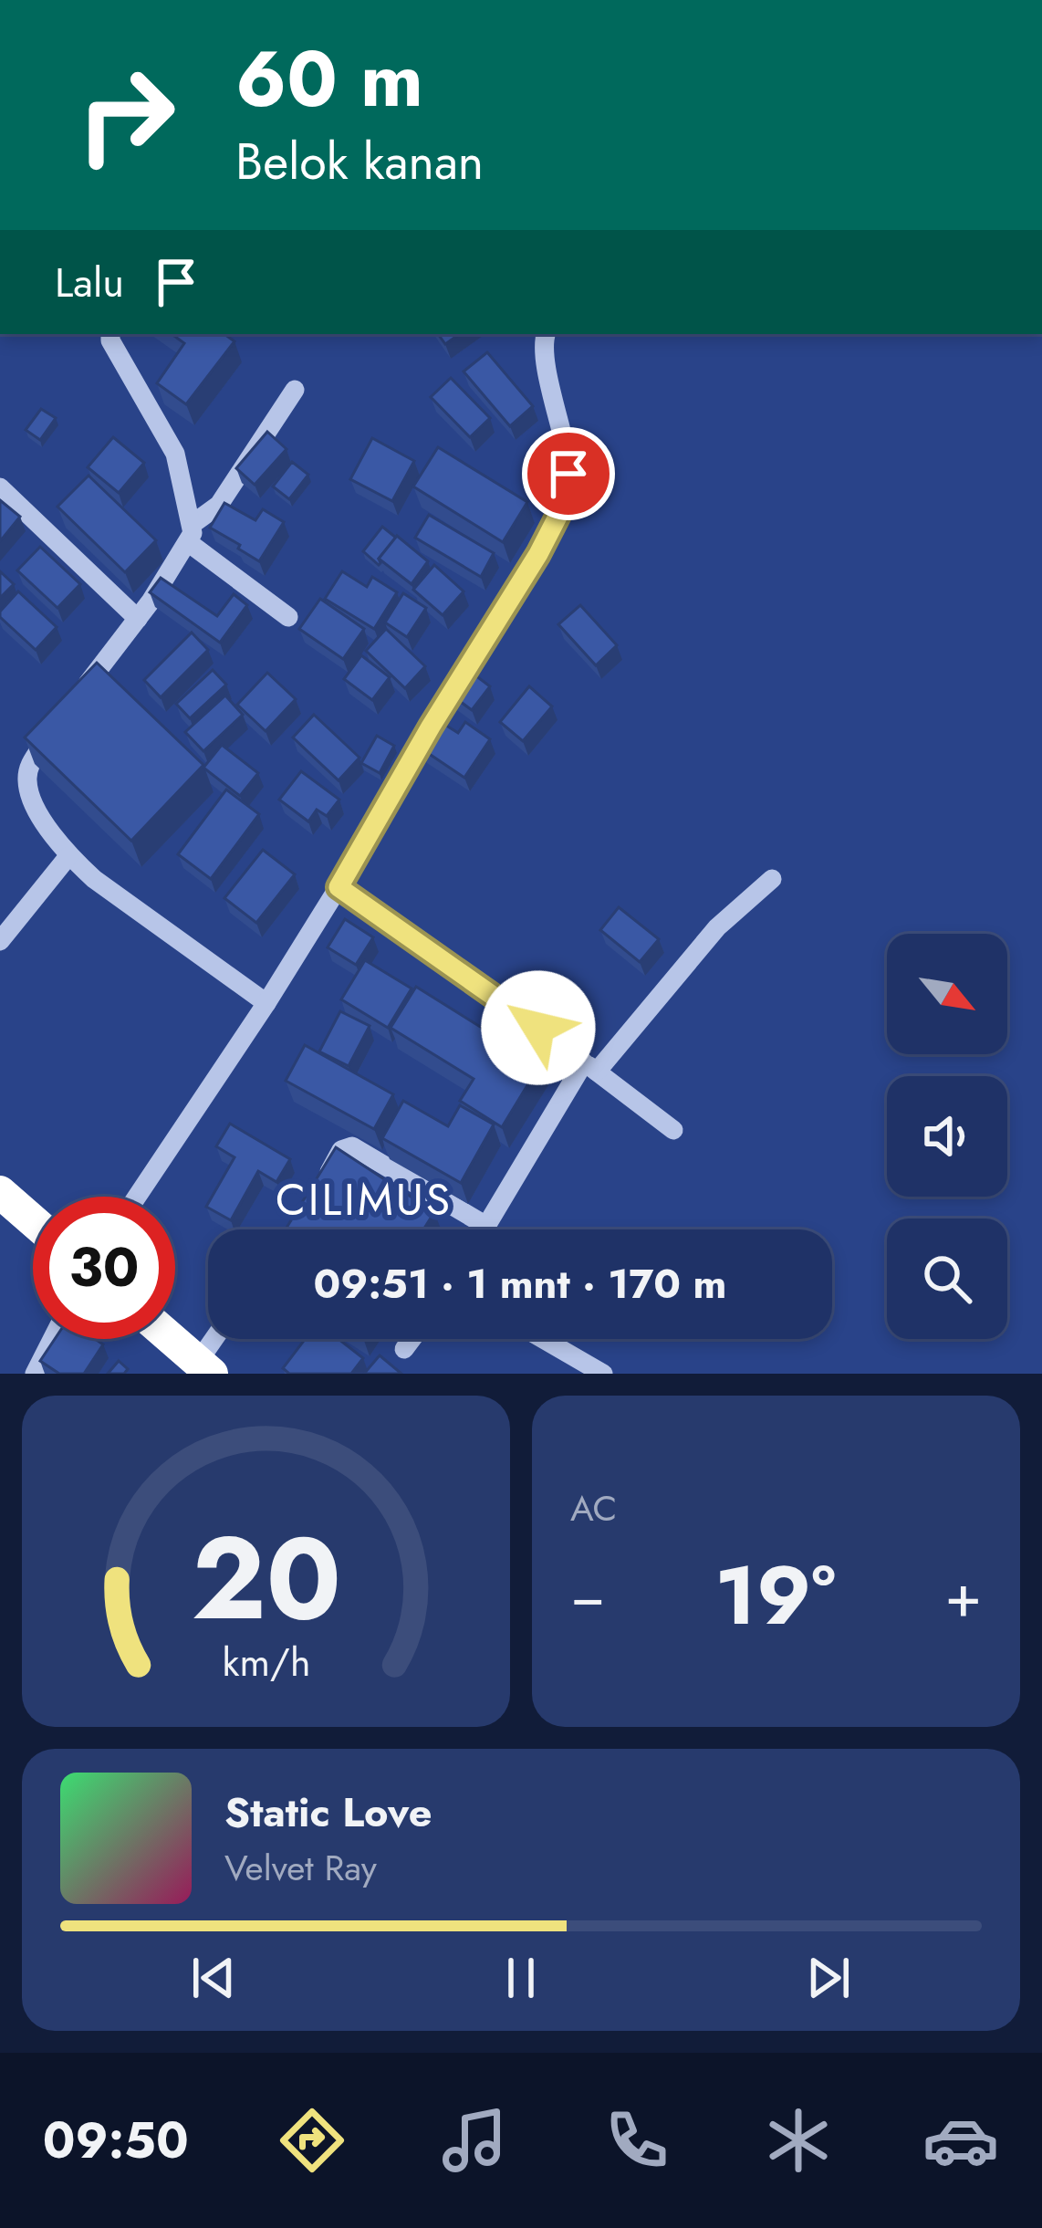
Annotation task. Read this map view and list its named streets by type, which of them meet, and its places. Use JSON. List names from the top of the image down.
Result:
{
  "districts": ["CILIMUS"],
  "north": "bottom right",
  "page": {
    "turn": ["60 m", "Belok kanan"],
    "then": "Lalu",
    "limit": "30",
    "trip": "09:51 · 1 mnt · 170 m",
    "tile": "AC",
    "heat": ["−", "19°", "+"],
    "song": ["Static Love", "Velvet Ray"],
    "tabs": "09:50",
    "gauge": ["20", "km/h"]
  }
}
